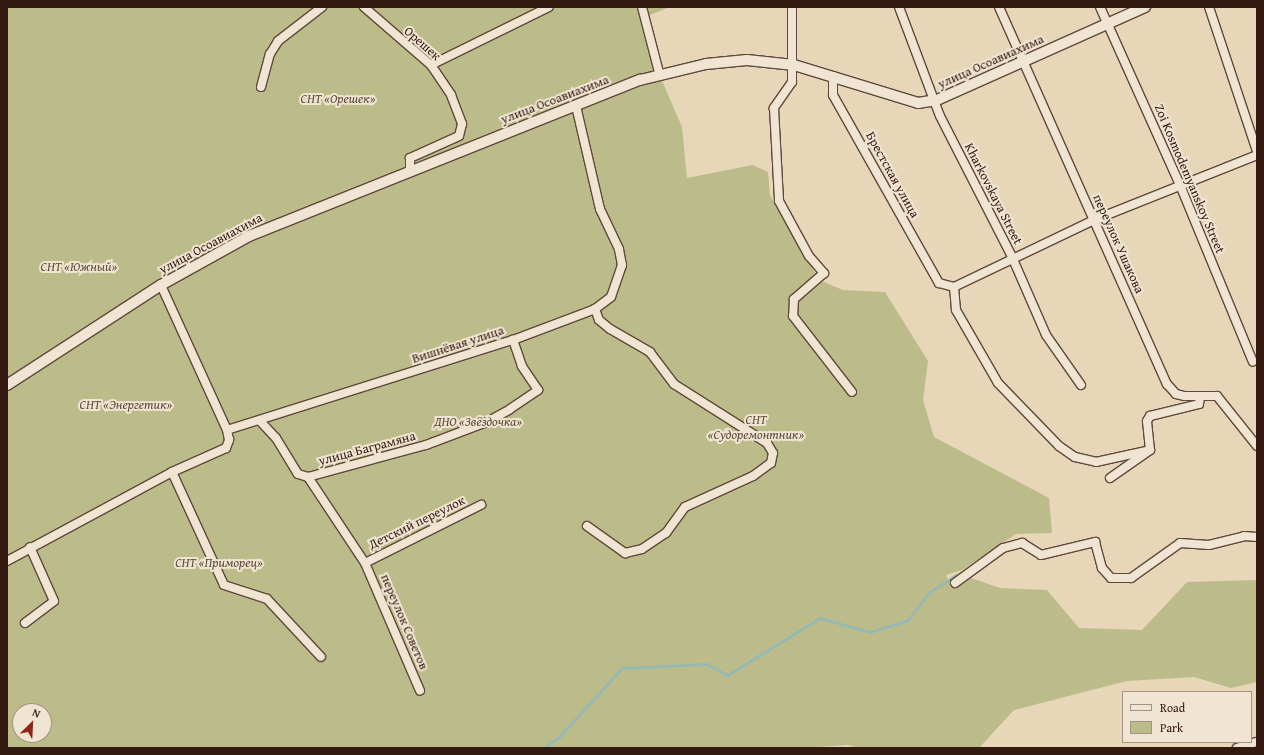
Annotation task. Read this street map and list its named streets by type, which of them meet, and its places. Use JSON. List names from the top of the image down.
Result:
{
  "streets": {
    "street": [
      "Орешек",
      "улица Осоавиахима",
      "Брестская улица",
      "Zoi Kosmodemyanskoy Street",
      "Kharkovskaya Street",
      "переулок Ушакова",
      "Вишнёвая улица",
      "улица Баграмяна",
      "Детский переулок",
      "переулок Советов"
    ]
  },
  "crossings": [
    ["Орешек", "улица Осоавиахима"],
    ["улица Осоавиахима", "Брестская улица"],
    ["улица Осоавиахима", "Zoi Kosmodemyanskoy Street"],
    ["улица Осоавиахима", "Kharkovskaya Street"],
    ["улица Осоавиахима", "переулок Ушакова"],
    ["улица Осоавиахима", "Вишнёвая улица"],
    ["Вишнёвая улица", "улица Баграмяна"],
    ["Вишнёвая улица", "переулок Советов"],
    ["улица Баграмяна", "переулок Советов"],
    ["Детский переулок", "переулок Советов"]
  ],
  "parks": [
    "СНТ «Орешек»",
    "СНТ «Южный»",
    "СНТ «Энергетик»",
    "СНТ «Судоремонтник»",
    "ДНО «Звёздочка»",
    "СНТ «Приморец»"
  ],
  "legend": ["Road", "Park"],
  "north": "top right"
}
